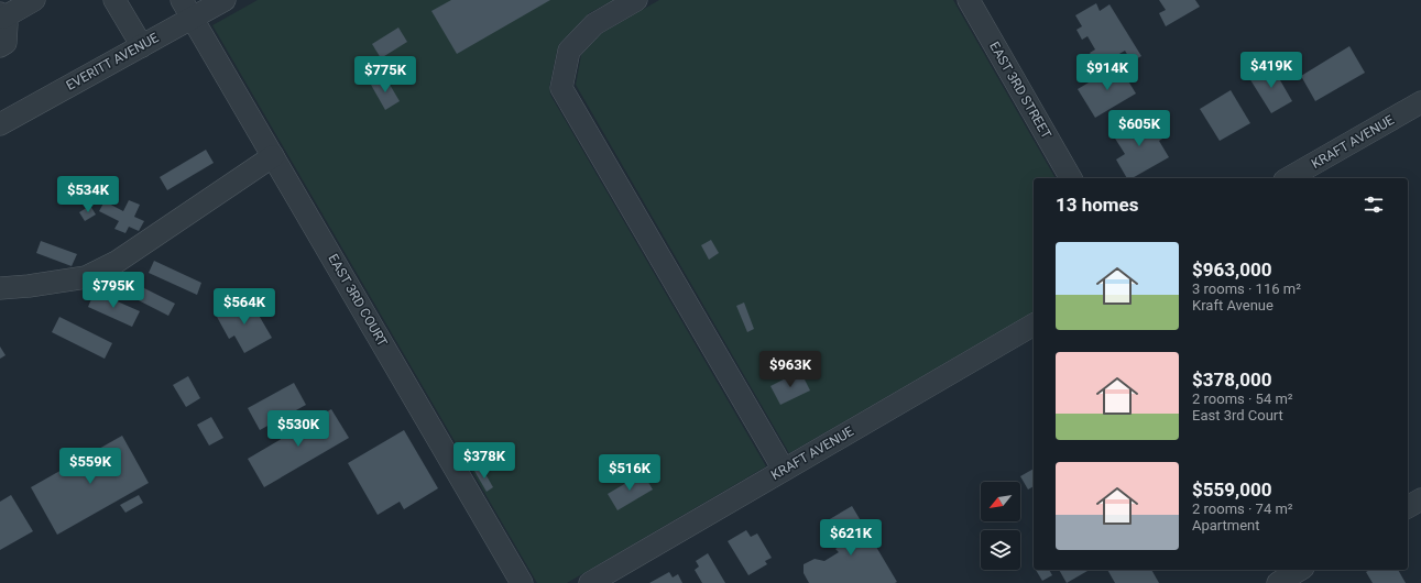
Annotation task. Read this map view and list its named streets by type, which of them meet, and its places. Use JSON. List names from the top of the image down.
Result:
{
  "streets": {
    "street": [
      "EVERITT AVENUE",
      "EAST 3RD STREET",
      "KRAFT AVENUE",
      "EAST 3RD COURT"
    ]
  },
  "crossings": [
    ["EVERITT AVENUE", "EAST 3RD COURT"]
  ],
  "north": "bottom left",
  "page": {
    "price": [
      "$419K",
      "$914K",
      "$775K",
      "$605K",
      "$534K",
      "$795K",
      "$564K",
      "$963K",
      "$530K",
      "$378K",
      "$559K",
      "$516K",
      "$621K"
    ],
    "heading": "13 homes",
    "list": [
      {
        "name": "$963,000",
        "note": "3 rooms · 116 m² · Kraft Avenue"
      },
      {
        "name": "$378,000",
        "note": "2 rooms · 54 m² · East 3rd Court"
      },
      {
        "name": "$559,000",
        "note": "2 rooms · 74 m² · Apartment"
      }
    ]
  }
}
